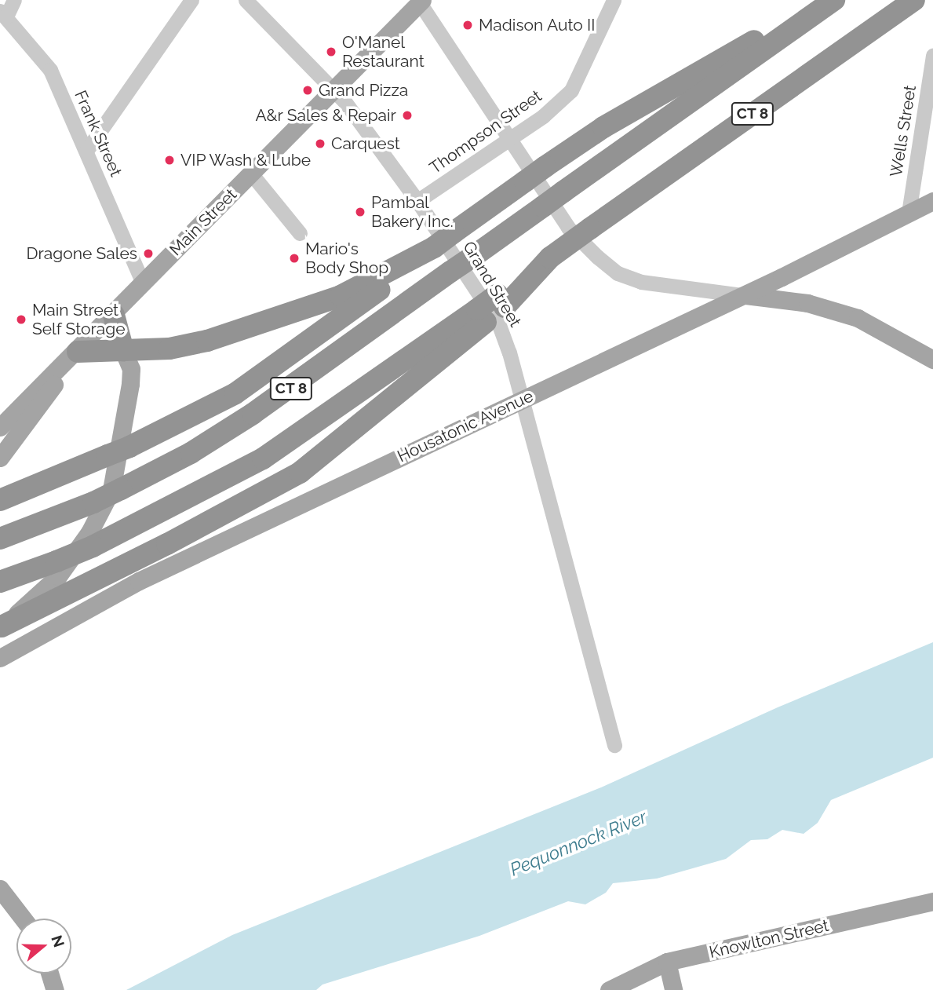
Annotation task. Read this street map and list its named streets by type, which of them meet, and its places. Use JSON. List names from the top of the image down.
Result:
{
  "streets": {
    "highway": ["CT 8"],
    "main road": ["Main Street", "Housatonic Avenue", "Knowlton Street"],
    "street": [
      "Wells Street",
      "Thompson Street",
      "Frank Street",
      "Grand Street"
    ]
  },
  "crossings": [
    ["Wells Street", "Housatonic Avenue"],
    ["Thompson Street", "Grand Street"],
    ["Frank Street", "Main Street"],
    ["Main Street", "Grand Street"],
    ["Grand Street", "Housatonic Avenue"]
  ],
  "water": ["Pequonnock River"],
  "places": [
    "Madison Auto II",
    "O'Manel Restaurant",
    "Grand Pizza",
    "A&r Sales & Repair",
    "Carquest",
    "VIP Wash & Lube",
    "Pambal Bakery Inc.",
    "Dragone Sales",
    "Mario's Body Shop",
    "Main Street Self Storage"
  ],
  "north": "right"
}
